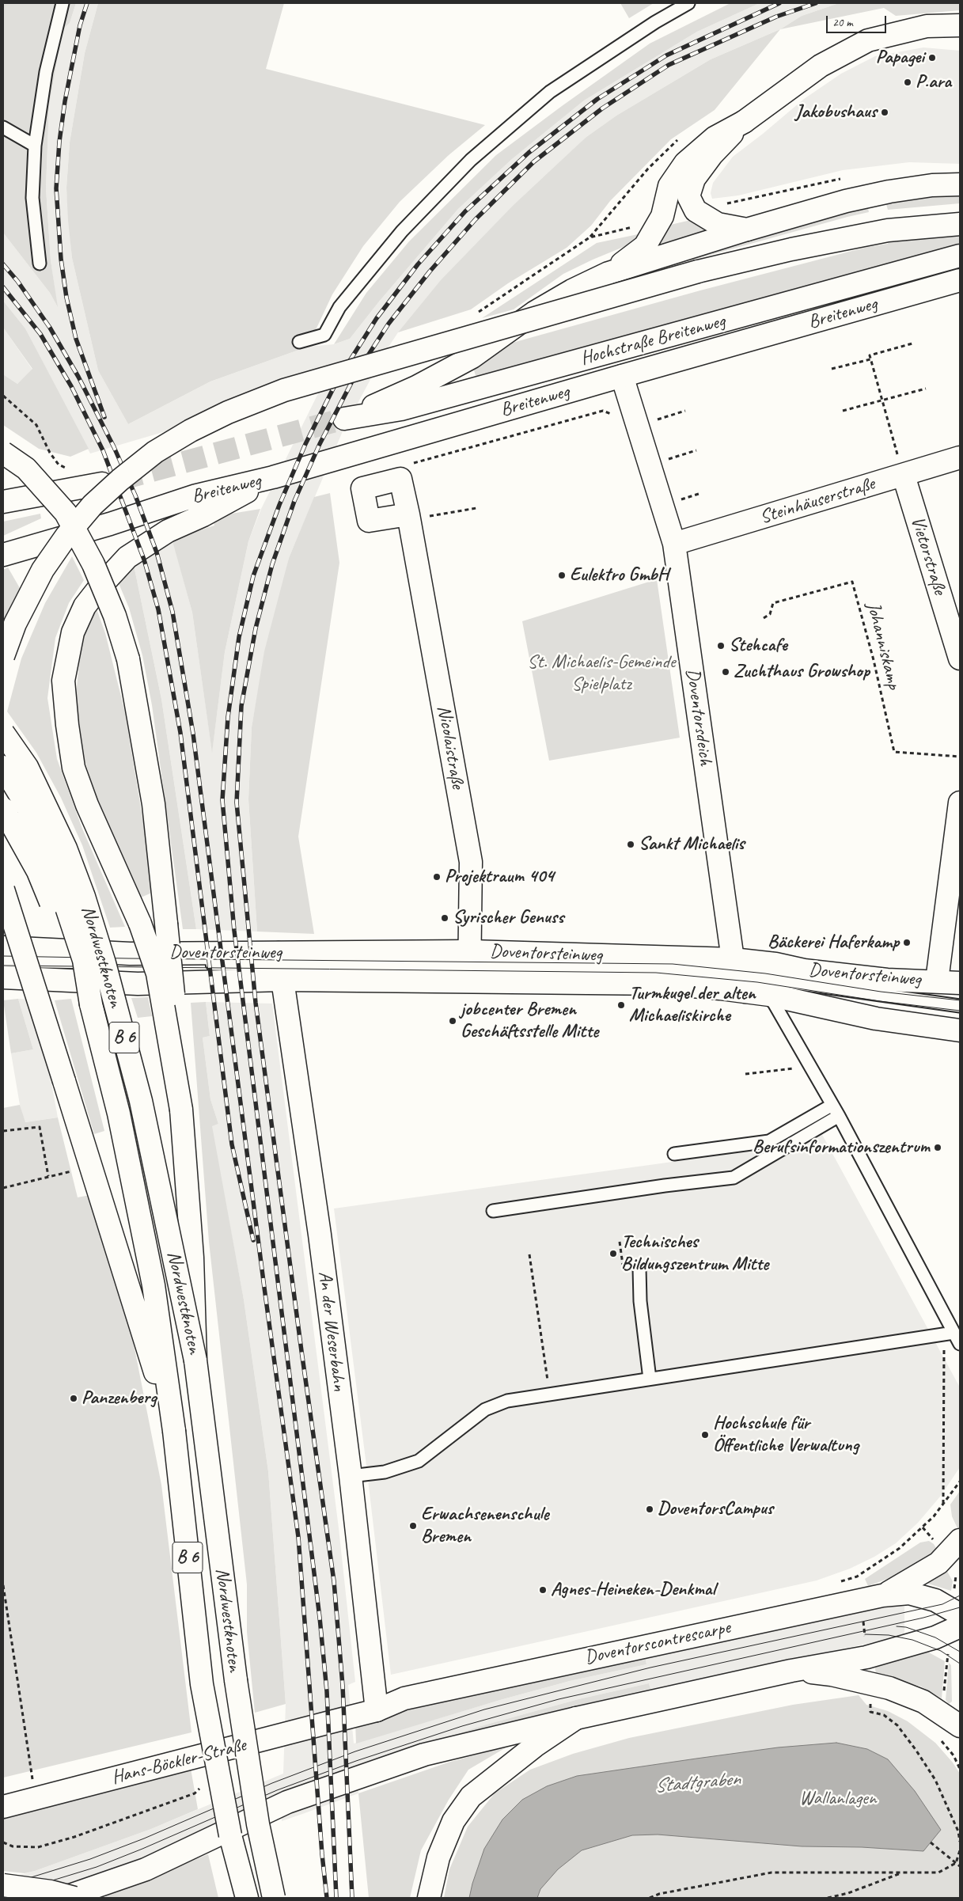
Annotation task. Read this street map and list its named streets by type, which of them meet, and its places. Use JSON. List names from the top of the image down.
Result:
{
  "streets": {
    "main road": [
      "Breitenweg",
      "Hochstraße Breitenweg",
      "Steinhäuserstraße",
      "Vietorstraße",
      "Doventorsdeich",
      "Nicolaistraße",
      "Doventorsteinweg",
      "Nordwestknoten",
      "B 6",
      "An der Weserbahn",
      "Doventorscontrescarpe",
      "Hans-Böckler-Straße"
    ],
    "path": ["Johanniskamp"]
  },
  "crossings": [
    ["Breitenweg", "Doventorsdeich"],
    ["Steinhäuserstraße", "Vietorstraße"],
    ["Steinhäuserstraße", "Doventorsdeich"],
    ["Doventorsdeich", "Doventorsteinweg"],
    ["Nicolaistraße", "Doventorsteinweg"],
    ["Doventorsteinweg", "An der Weserbahn"],
    ["An der Weserbahn", "Doventorscontrescarpe"],
    ["Doventorscontrescarpe", "Hans-Böckler-Straße"]
  ],
  "water": ["Stadtgraben"],
  "parks": ["St. Michaelis-Gemeinde Spielplatz", "Wallanlagen"],
  "places": [
    "Papagei",
    "P.ara",
    "Jakobushaus",
    "Eulektro GmbH",
    "Stehcafe",
    "Zuchthaus Growshop",
    "Sankt Michaelis",
    "Projektraum 404",
    "Syrischer Genuss",
    "Bäckerei Haferkamp",
    "Turmkugel der alten Michaeliskirche",
    "jobcenter Bremen Geschäftsstelle Mitte",
    "Berufsinformationszentrum",
    "Technisches Bildungszentrum Mitte",
    "Panzenberg",
    "Hochschule für Öffentliche Verwaltung",
    "DoventorsCampus",
    "Erwachsenenschule Bremen",
    "Agnes-Heineken-Denkmal"
  ],
  "scale_bar": "20 m"
}
